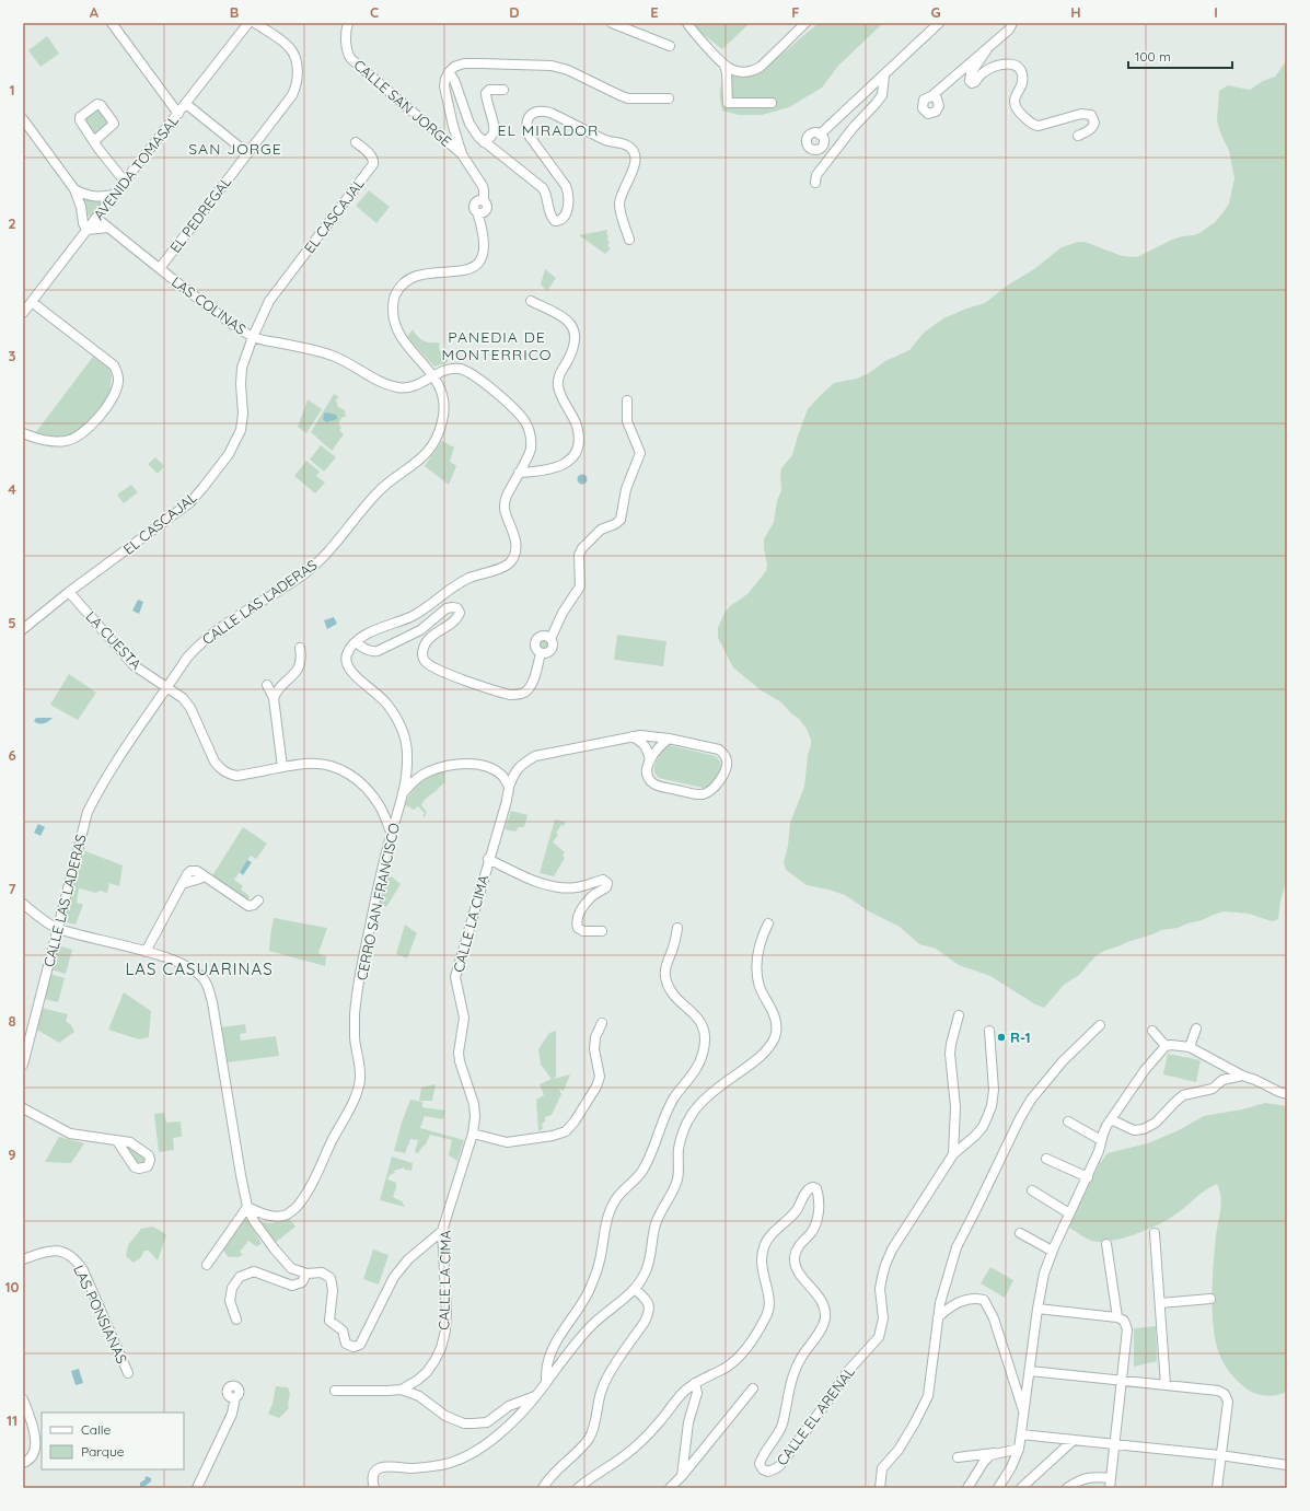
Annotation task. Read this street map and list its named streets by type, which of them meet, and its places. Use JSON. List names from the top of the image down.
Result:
{
  "streets": {
    "street": [
      "CALLE SAN JORGE",
      "AVENIDA TOMASAL",
      "EL PEDREGAL",
      "EL CASCAJAL",
      "LAS COLINAS",
      "CALLE LAS LADERAS",
      "LA CUESTA",
      "CERRO SAN FRANCISCO",
      "CALLE LA CIMA",
      "LAS PONSIANAS",
      "CALLE EL ARENAL"
    ]
  },
  "crossings": [
    ["CALLE SAN JORGE", "CALLE LAS LADERAS"],
    ["AVENIDA TOMASAL", "LAS COLINAS"],
    ["EL PEDREGAL", "LAS COLINAS"],
    ["EL CASCAJAL", "LAS COLINAS"],
    ["EL CASCAJAL", "LA CUESTA"],
    ["LAS COLINAS", "CALLE LAS LADERAS"],
    ["LAS COLINAS", "CERRO SAN FRANCISCO"],
    ["CALLE LAS LADERAS", "LA CUESTA"],
    ["LA CUESTA", "CERRO SAN FRANCISCO"]
  ],
  "districts": [
    "EL MIRADOR",
    "SAN JORGE",
    "PANEDIA DE MONTERRICO",
    "LAS CASUARINAS"
  ],
  "places": ["R-1"],
  "legend": ["Calle", "Parque"],
  "scale_bar": "100 m",
  "grid": {
    "columns": [
      "A",
      "B",
      "C",
      "D",
      "E",
      "F",
      "G",
      "H",
      "I"
    ],
    "rows": [
      "1",
      "2",
      "3",
      "4",
      "5",
      "6",
      "7",
      "8",
      "9",
      "10",
      "11"
    ]
  }
}
